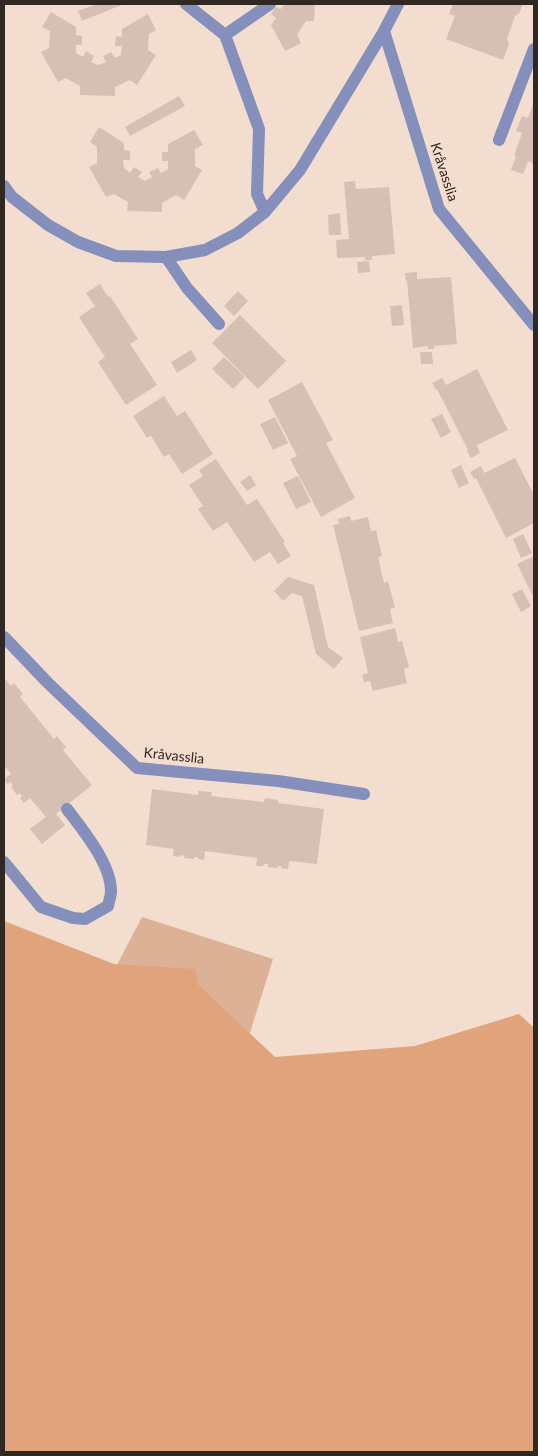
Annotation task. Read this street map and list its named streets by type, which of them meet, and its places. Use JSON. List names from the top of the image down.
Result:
{
  "streets": {
    "street": ["Kråvasslia"]
  }
}
